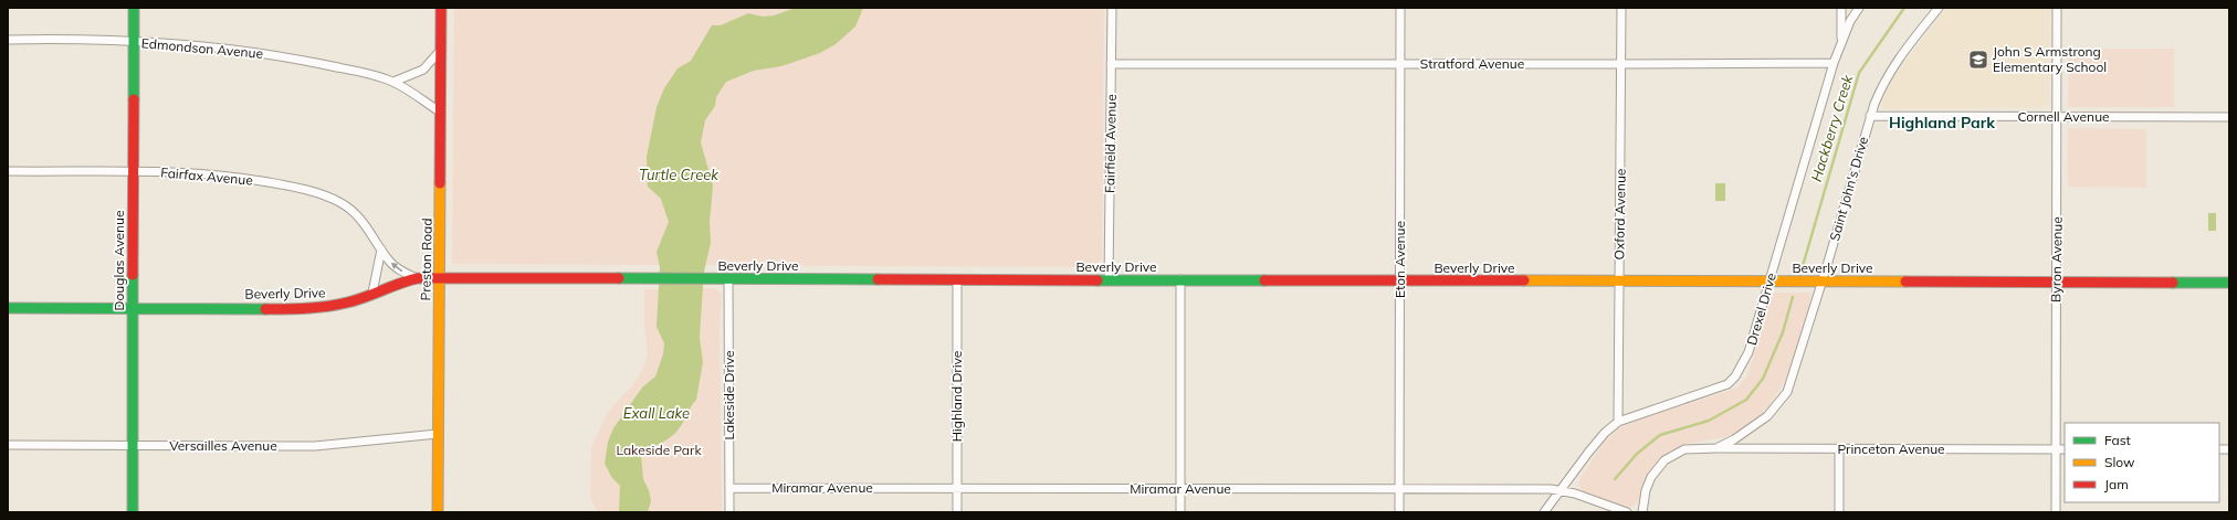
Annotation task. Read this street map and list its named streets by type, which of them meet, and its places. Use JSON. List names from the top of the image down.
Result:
{
  "streets": {
    "street": [
      "Edmondson Avenue",
      "Stratford Avenue",
      "Cornell Avenue",
      "Fairfield Avenue",
      "Fairfax Avenue",
      "Saint John's Drive",
      "Oxford Avenue",
      "Preston Road",
      "Eton Avenue",
      "Byron Avenue",
      "Douglas Avenue",
      "Beverly Drive",
      "Drexel Drive",
      "Lakeside Drive",
      "Highland Drive",
      "Versailles Avenue",
      "Princeton Avenue",
      "Miramar Avenue"
    ]
  },
  "crossings": [
    ["Edmondson Avenue", "Preston Road"],
    ["Edmondson Avenue", "Douglas Avenue"],
    ["Stratford Avenue", "Fairfield Avenue"],
    ["Stratford Avenue", "Oxford Avenue"],
    ["Stratford Avenue", "Eton Avenue"],
    ["Stratford Avenue", "Drexel Drive"],
    ["Cornell Avenue", "Saint John's Drive"],
    ["Cornell Avenue", "Byron Avenue"],
    ["Fairfield Avenue", "Beverly Drive"],
    ["Fairfax Avenue", "Douglas Avenue"],
    ["Fairfax Avenue", "Beverly Drive"],
    ["Saint John's Drive", "Beverly Drive"],
    ["Saint John's Drive", "Princeton Avenue"],
    ["Oxford Avenue", "Beverly Drive"],
    ["Oxford Avenue", "Drexel Drive"],
    ["Preston Road", "Beverly Drive"],
    ["Preston Road", "Versailles Avenue"],
    ["Eton Avenue", "Beverly Drive"],
    ["Eton Avenue", "Miramar Avenue"],
    ["Byron Avenue", "Beverly Drive"],
    ["Byron Avenue", "Princeton Avenue"],
    ["Douglas Avenue", "Beverly Drive"],
    ["Douglas Avenue", "Versailles Avenue"],
    ["Beverly Drive", "Drexel Drive"],
    ["Beverly Drive", "Lakeside Drive"],
    ["Beverly Drive", "Highland Drive"],
    ["Drexel Drive", "Miramar Avenue"],
    ["Lakeside Drive", "Miramar Avenue"],
    ["Highland Drive", "Miramar Avenue"]
  ],
  "districts": ["Highland Park"],
  "water": ["Hackberry Creek", "Turtle Creek", "Exall Lake"],
  "parks": ["Lakeside Park"],
  "places": {
    "school or university": ["John S Armstrong Elementary School"]
  },
  "legend": ["Fast", "Slow", "Jam"]
}
